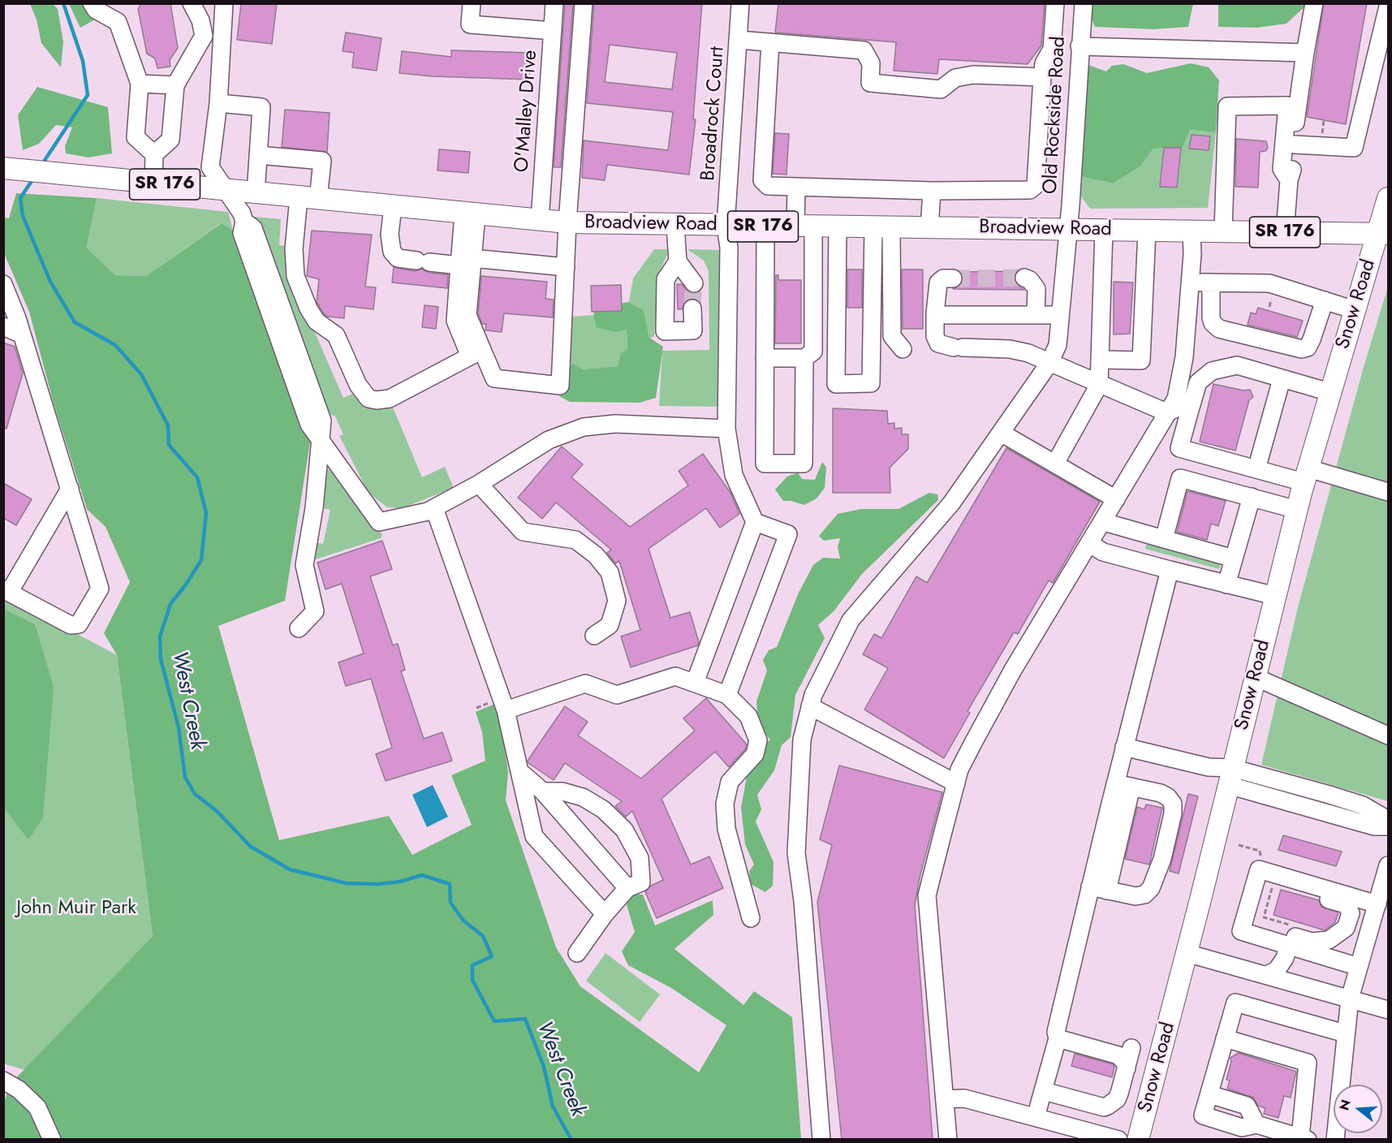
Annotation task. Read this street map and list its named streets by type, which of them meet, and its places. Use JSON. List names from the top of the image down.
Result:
{
  "streets": {
    "main road": ["SR 176", "Broadview Road", "Snow Road"],
    "street": ["O'Malley Drive", "Broadrock Court", "Old Rockside Road"]
  },
  "crossings": [
    ["O'Malley Drive", "Broadview Road"],
    ["Broadrock Court", "Broadview Road"],
    ["Old Rockside Road", "Broadview Road"],
    ["Broadview Road", "Snow Road"]
  ],
  "water": ["West Creek"],
  "parks": ["John Muir Park"],
  "north": "left"
}
